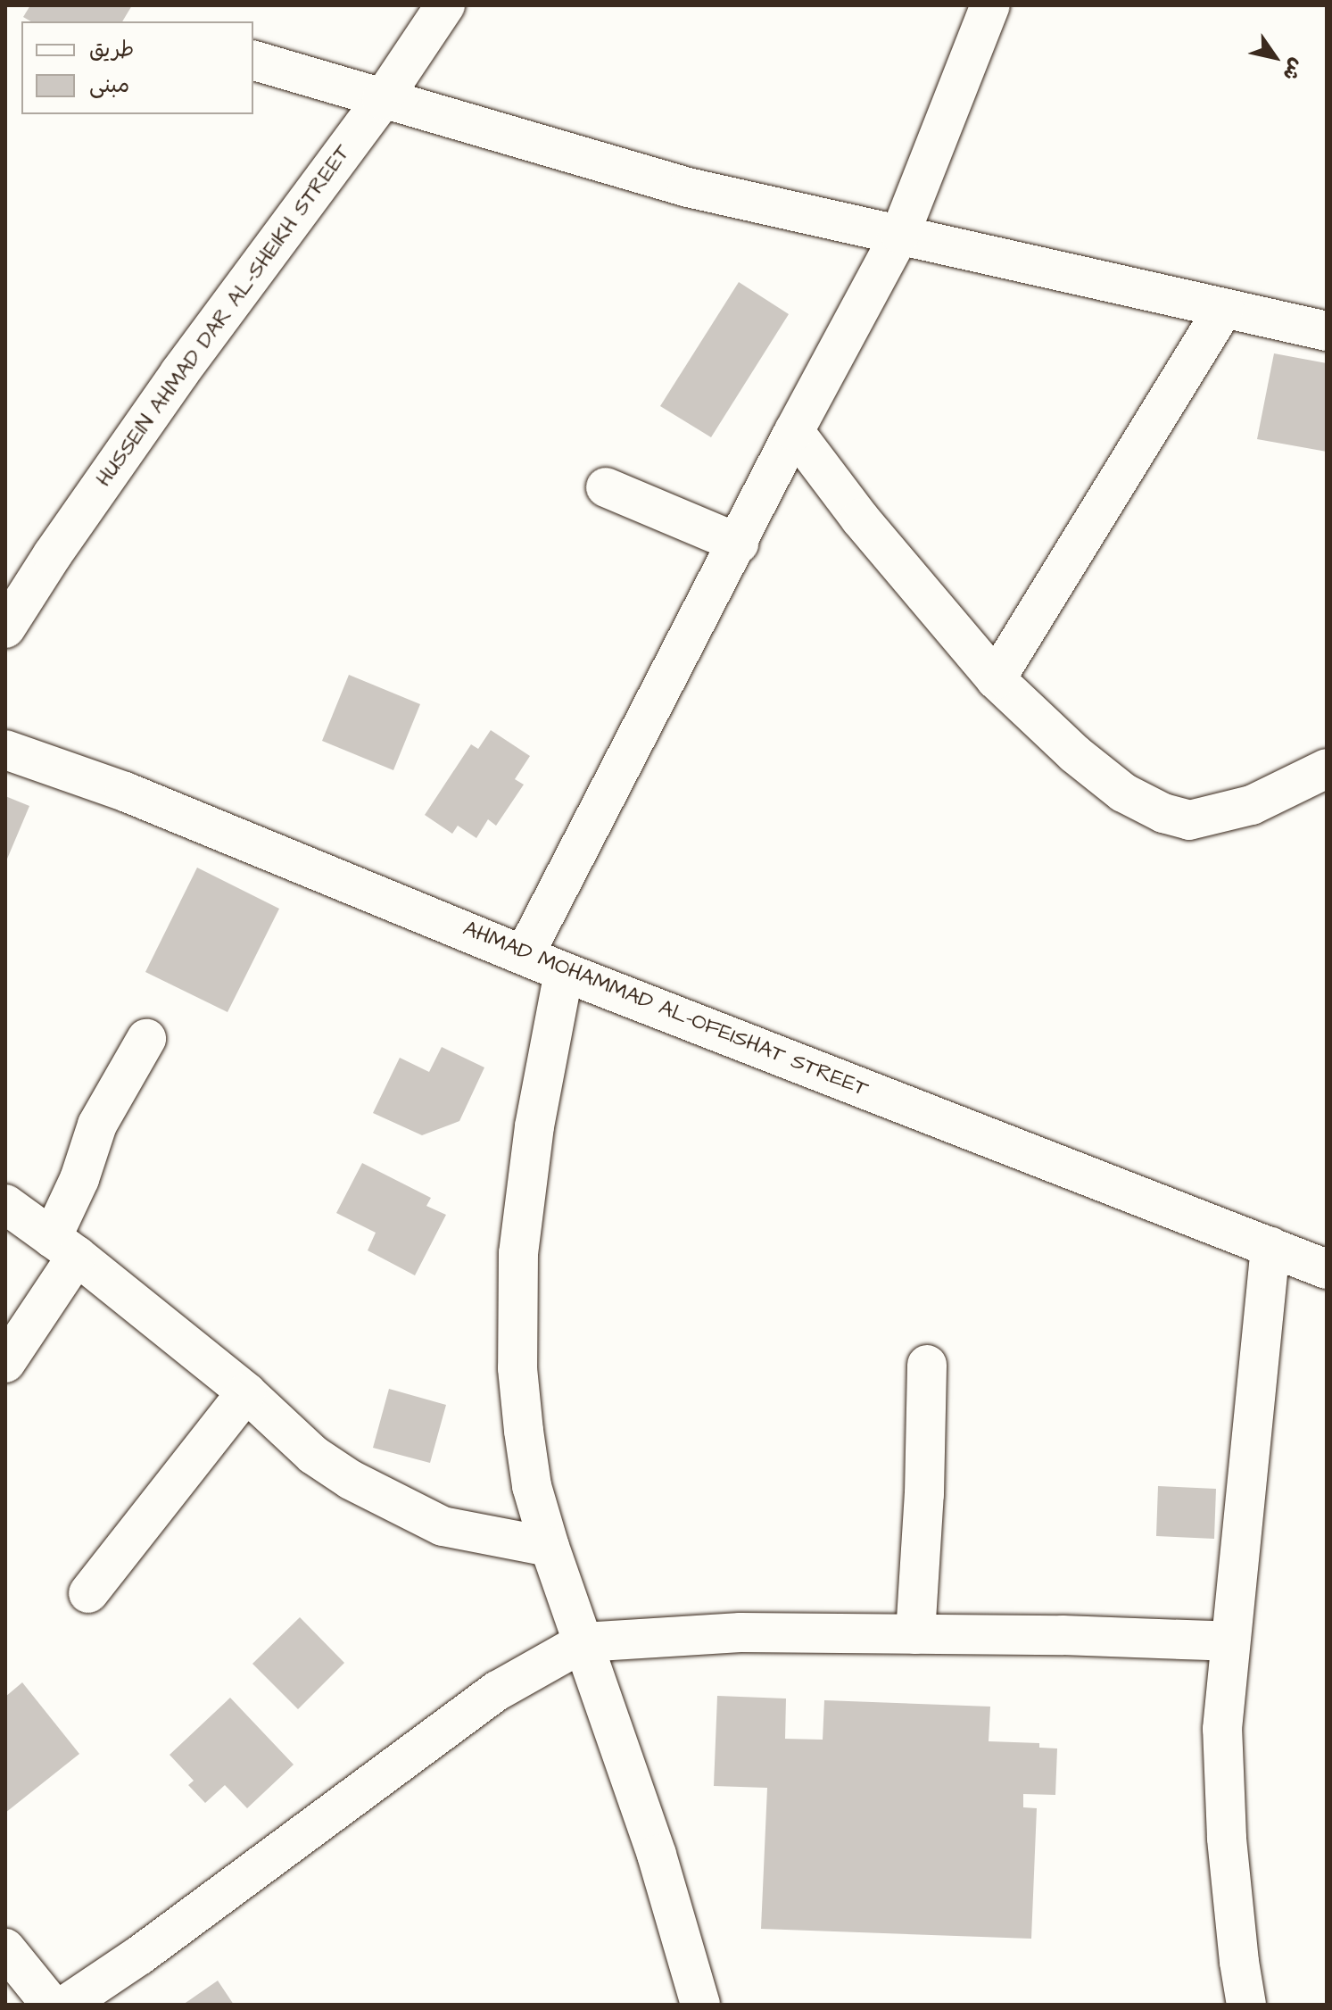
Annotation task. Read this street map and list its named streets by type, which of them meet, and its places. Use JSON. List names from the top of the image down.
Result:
{
  "streets": {
    "street": ["HUSSEIN AHMAD DAR AL-SHEIKH STREET", "AHMAD MOHAMMAD AL-OFEISHAT STREET"]
  },
  "legend": ["طريق", "مبنى"],
  "north": "bottom right"
}
